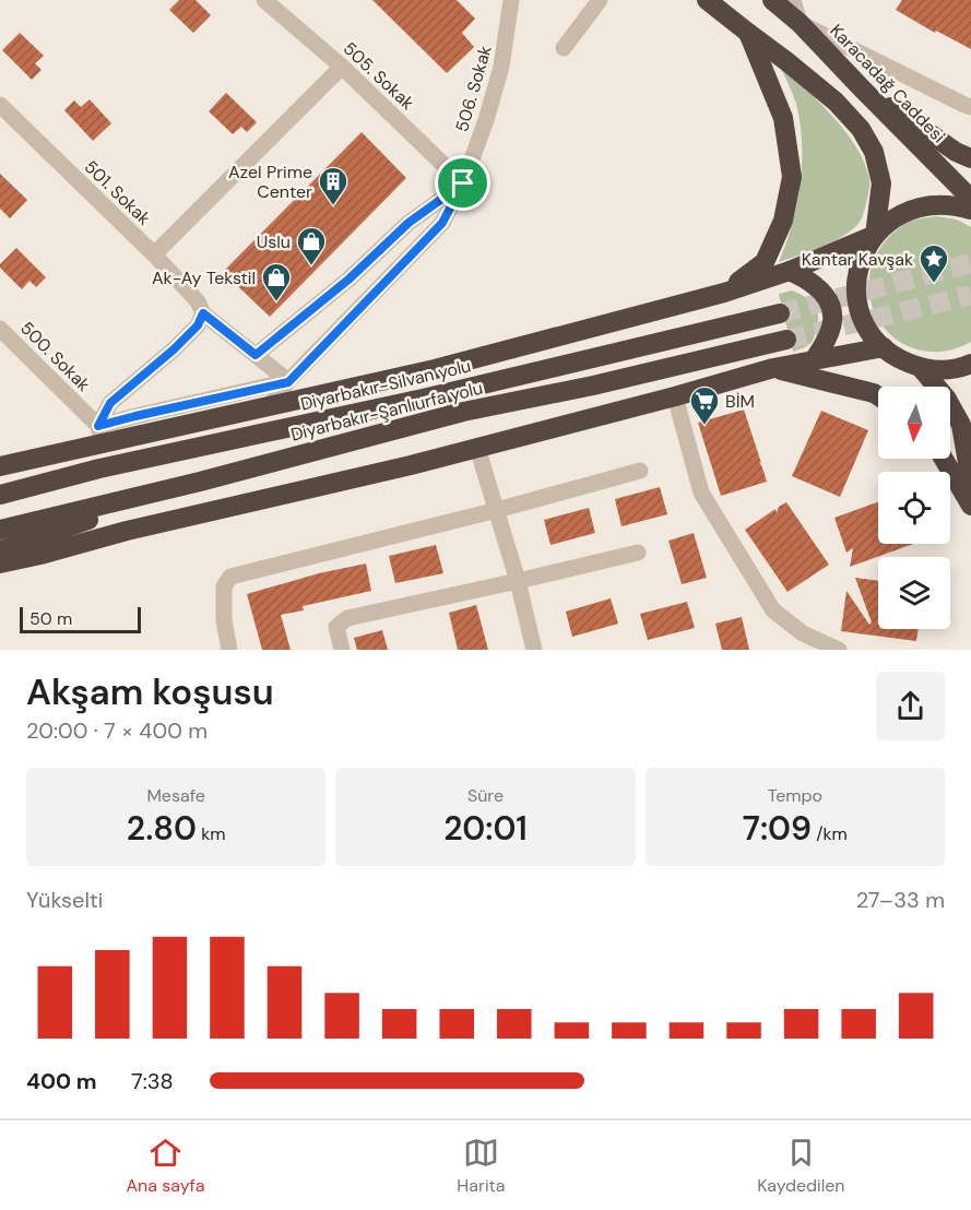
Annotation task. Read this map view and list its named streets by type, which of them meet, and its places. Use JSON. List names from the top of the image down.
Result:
{
  "streets": {
    "highway": ["Karacadağ Caddesi", "Diyarbakır-Silvan yolu", "Diyarbakır-Şanlıurfa yolu"],
    "street": [
      "505. Sokak",
      "506. Sokak",
      "501. Sokak",
      "500. Sokak"
    ]
  },
  "crossings": [
    ["505. Sokak", "506. Sokak"],
    ["506. Sokak", "501. Sokak"]
  ],
  "places": {
    "building": ["Azel Prime Center"],
    "shop": ["Uslu", "Ak-Ay Tekstil"],
    "place": ["Kantar Kavşak"],
    "supermarket": ["BİM"]
  },
  "scale_bar": "50 m",
  "north": "bottom",
  "page": {
    "scale": "50 m",
    "heading": ["Akşam koşusu", "20:00 · 7 × 400 m"],
    "stats": [
      ["Mesafe", "2.80 km"],
      ["Süre", "20:01"],
      ["Tempo", "7:09 /km"]
    ],
    "chart": ["Yükselti", "27–33 m"],
    "list": [
      {
        "name": "400 m",
        "note": "7:38"
      }
    ],
    "tabs": ["Ana sayfa", "Harita", "Kaydedilen"]
  }
}
